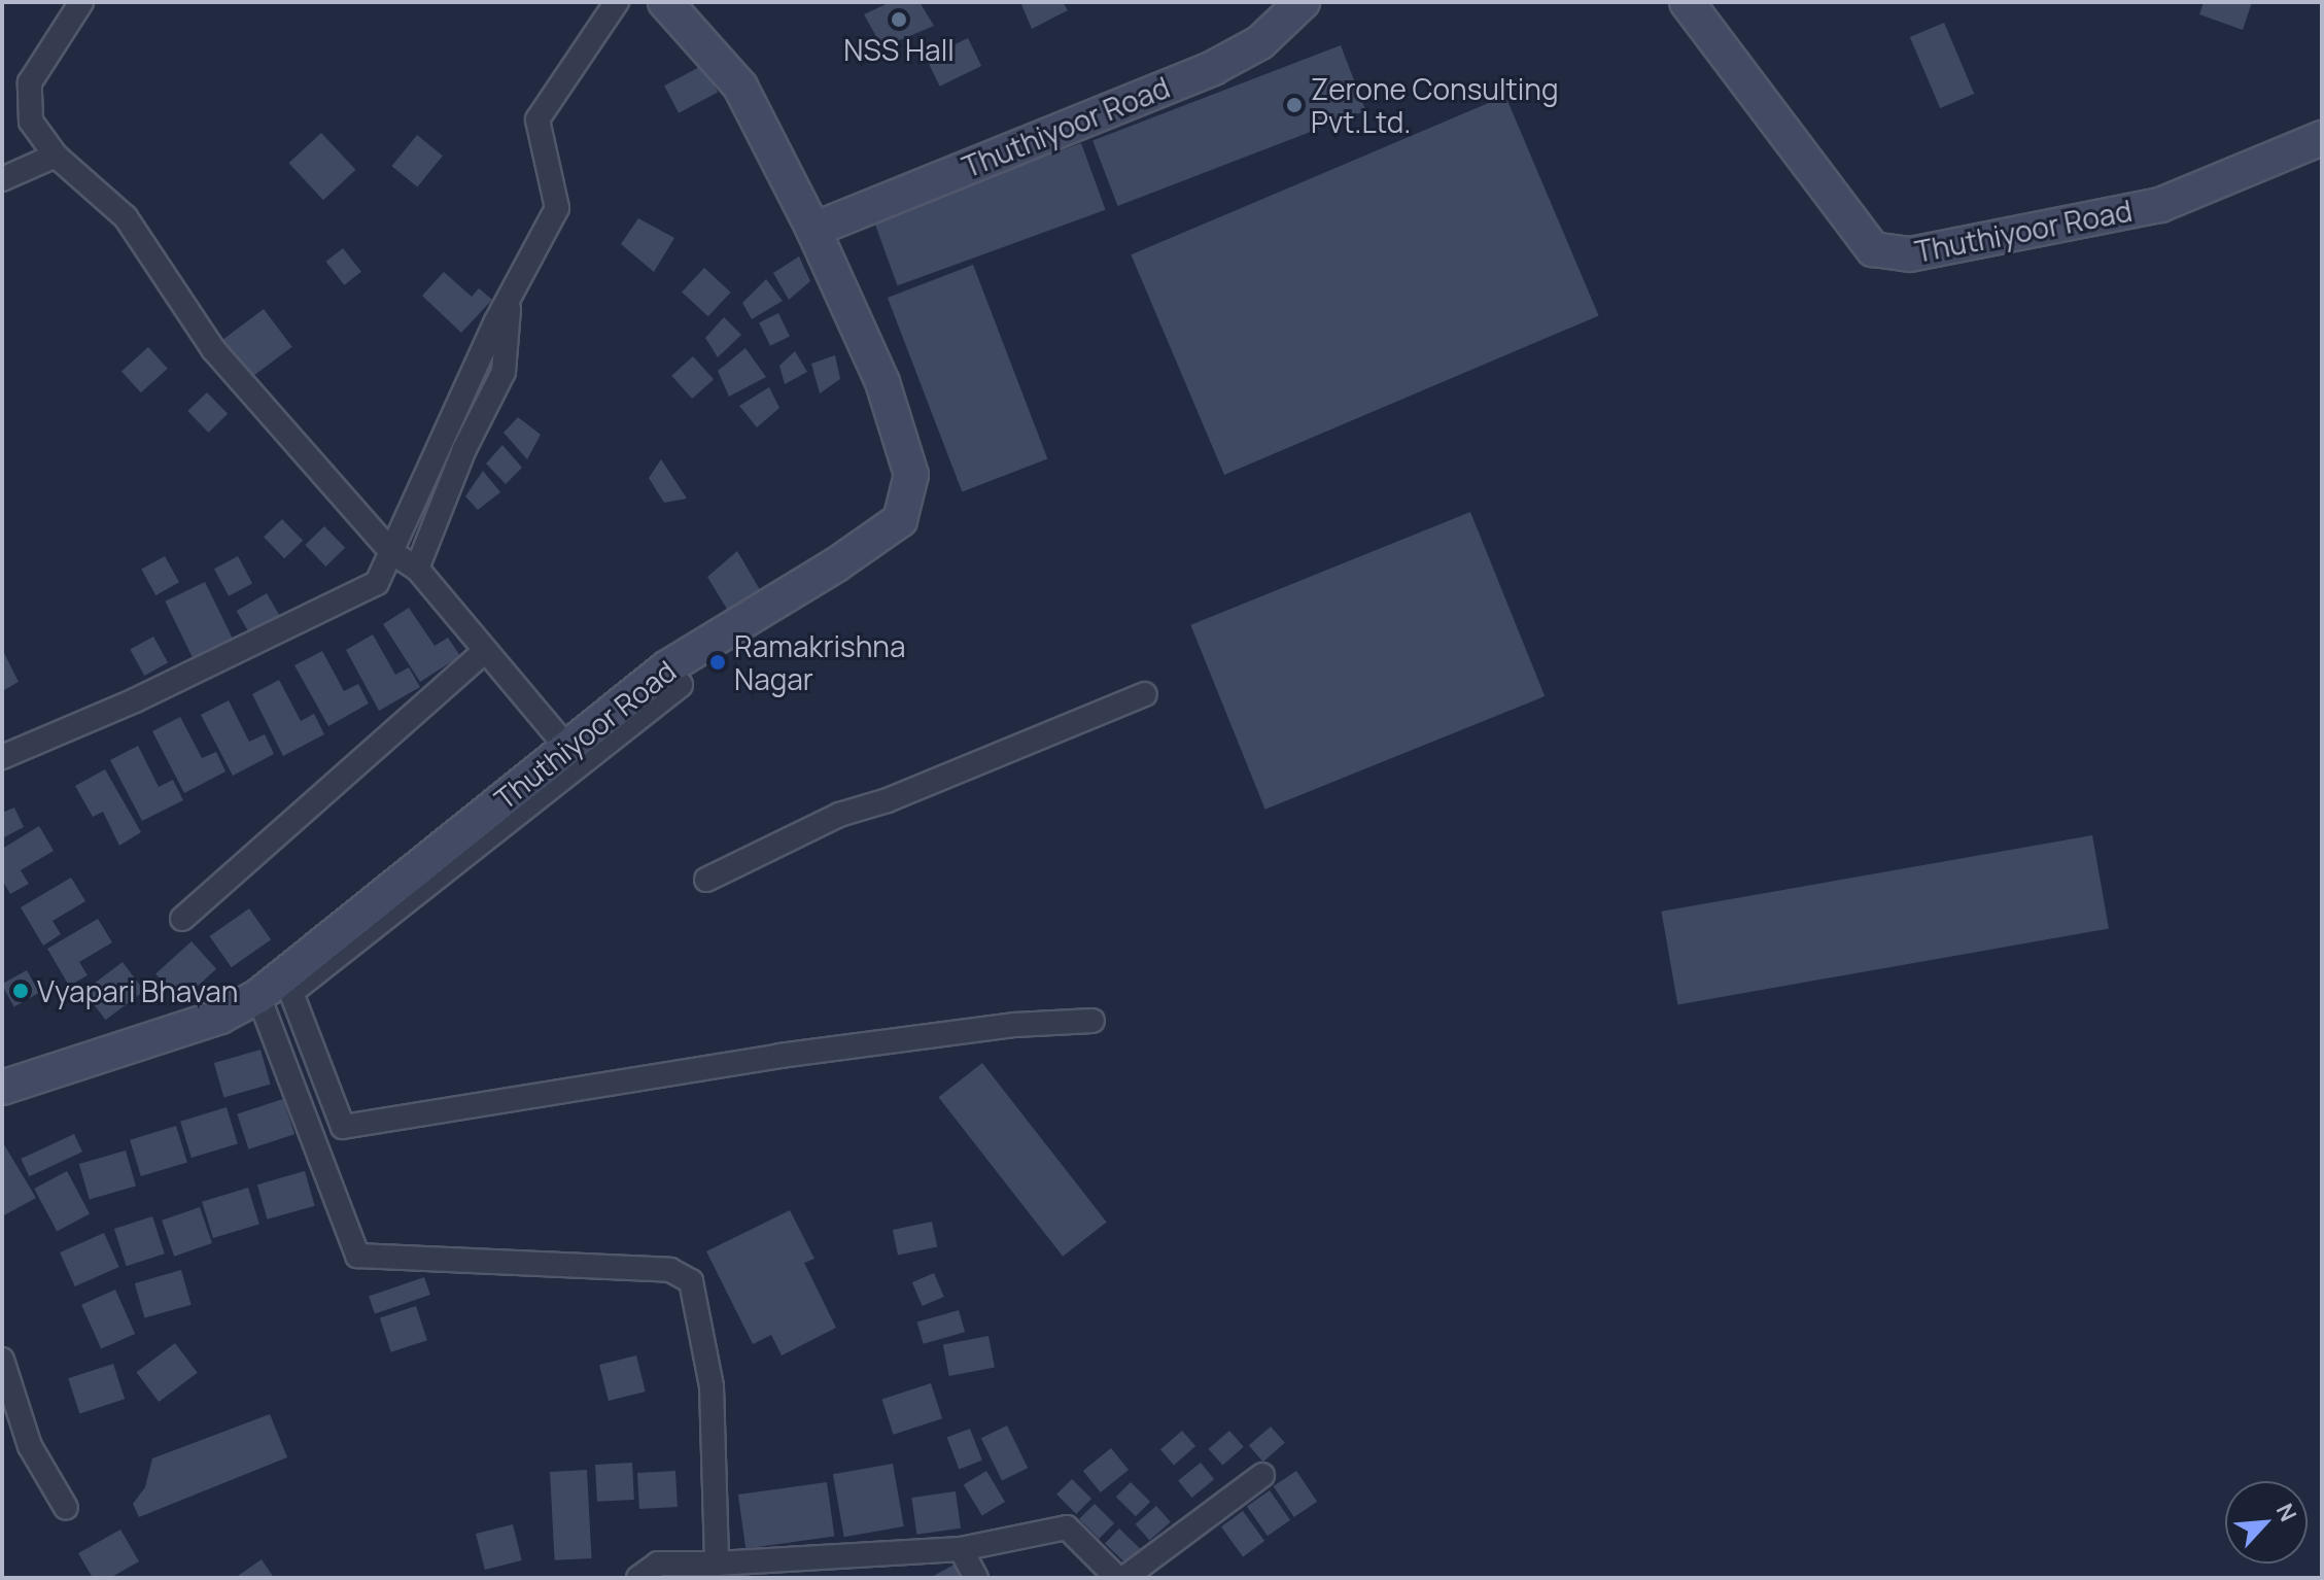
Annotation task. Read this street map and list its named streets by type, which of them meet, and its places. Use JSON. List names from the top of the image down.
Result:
{
  "streets": {
    "main road": ["Thuthiyoor Road"]
  },
  "places": [
    "NSS Hall",
    "Zerone Consulting Pvt.Ltd.",
    "Ramakrishna Nagar",
    "Vyapari Bhavan"
  ],
  "north": "top right"
}
